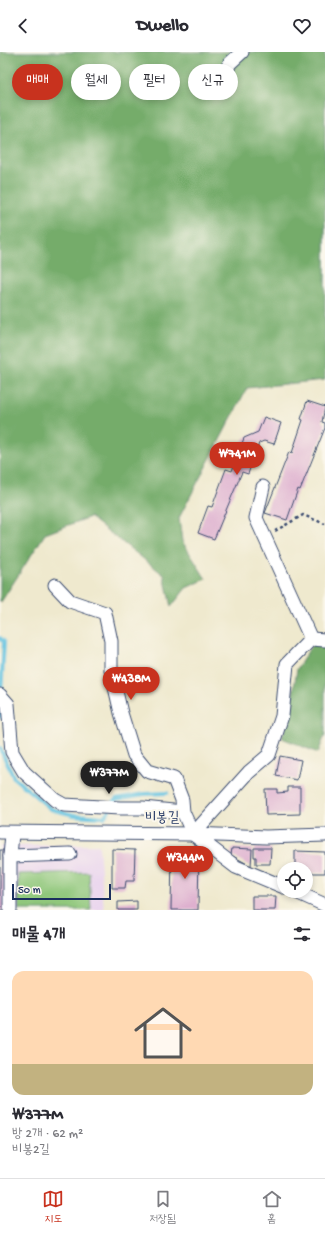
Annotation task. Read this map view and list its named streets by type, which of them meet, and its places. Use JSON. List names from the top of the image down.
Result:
{
  "streets": {
    "street": ["비봉길"]
  },
  "scale_bar": "50 m",
  "page": {
    "header": "Dwello",
    "chip": [
      "매매",
      "월세",
      "필터",
      "신규"
    ],
    "price": [
      "₩741M",
      "₩438M",
      "₩377M",
      "₩344M"
    ],
    "scale": "50 m",
    "heading": "매물 4개",
    "list": [
      {
        "name": "₩377M",
        "note": "방 2개 · 62 m² · 비봉2길"
      }
    ],
    "tabs": ["지도", "저장됨", "홈"]
  }
}
